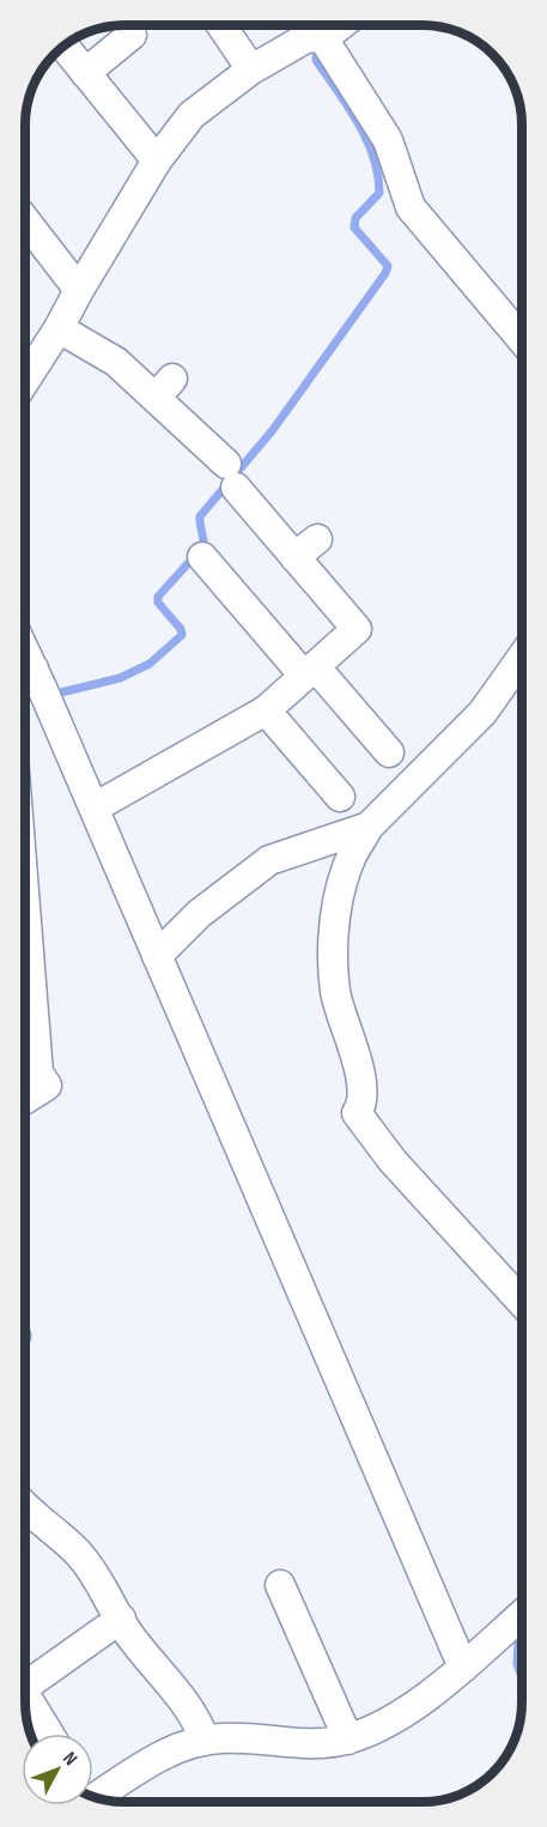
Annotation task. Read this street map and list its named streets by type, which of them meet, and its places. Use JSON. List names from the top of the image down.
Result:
{
  "north": "top right"
}
